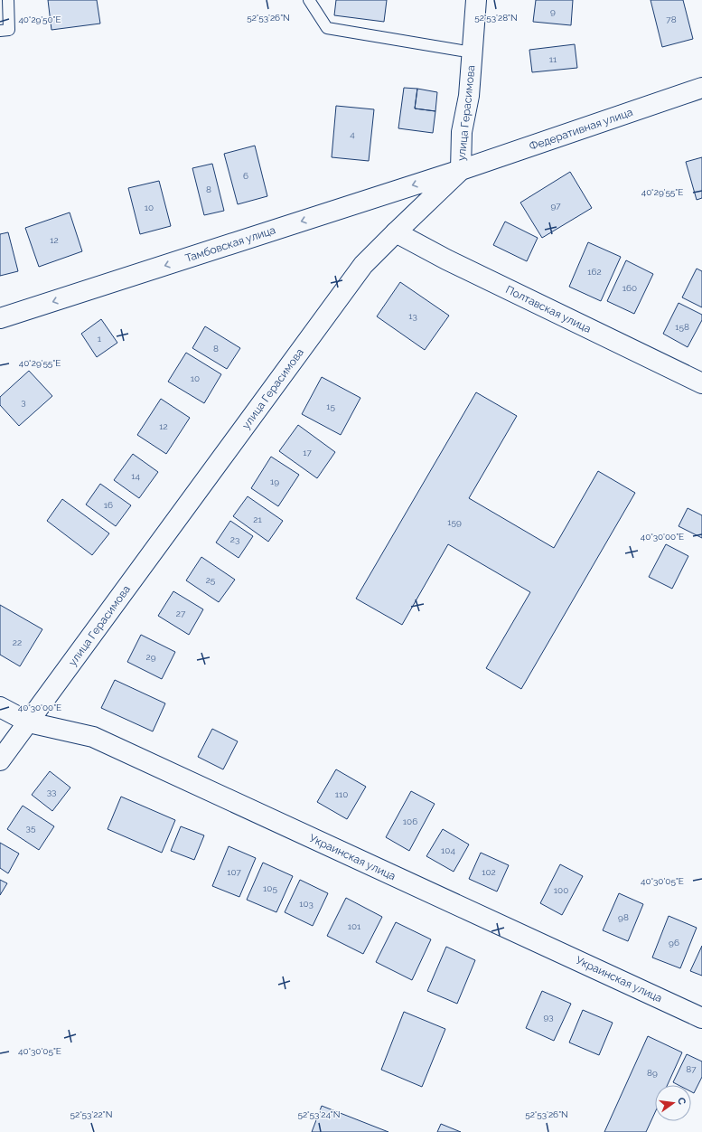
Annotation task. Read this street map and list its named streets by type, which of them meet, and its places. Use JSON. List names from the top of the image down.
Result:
{
  "streets": {
    "main road": [
      "улица Герасимова",
      "Федеративная улица",
      "Тамбовская улица",
      "Полтавская улица",
      "Украинская улица"
    ]
  },
  "crossings": [
    ["улица Герасимова", "Федеративная улица"],
    ["улица Герасимова", "Тамбовская улица"],
    ["улица Герасимова", "Полтавская улица"],
    ["улица Герасимова", "Украинская улица"],
    ["Федеративная улица", "Тамбовская улица"]
  ],
  "one_way": ["Тамбовская улица"],
  "house_numbers": [
    "9",
    "78",
    "11",
    "4",
    "6",
    "8",
    "97",
    "10",
    "12",
    "162",
    "160",
    "13",
    "158",
    "1",
    "8",
    "10",
    "3",
    "15",
    "12",
    "17",
    "14",
    "19",
    "16",
    "21",
    "159",
    "23",
    "25",
    "27",
    "22",
    "29",
    "33",
    "110",
    "106",
    "35",
    "104",
    "107",
    "102",
    "105",
    "100",
    "103",
    "98",
    "101",
    "96",
    "93",
    "87",
    "89"
  ],
  "north": "right",
  "coordinates": [
    "52°53'26\"N",
    "52°53'28\"N",
    "40°29'50\"E",
    "40°29'55\"E",
    "40°30'00\"E",
    "40°30'05\"E",
    "52°53'22\"N",
    "52°53'24\"N"
  ]
}
